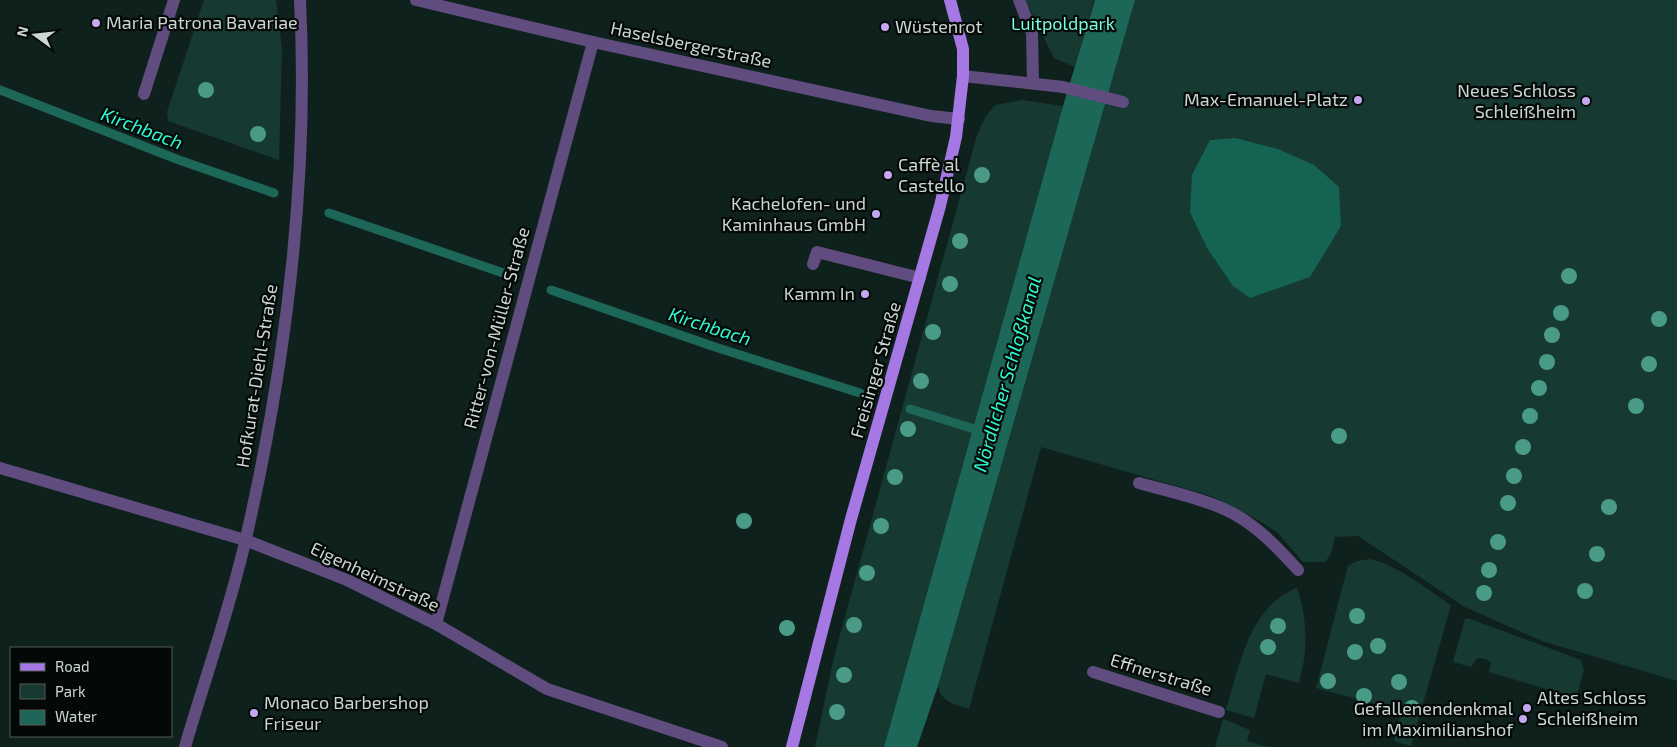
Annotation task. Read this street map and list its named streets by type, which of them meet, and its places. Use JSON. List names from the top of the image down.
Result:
{
  "streets": {
    "main road": ["Freisinger Straße"],
    "street": [
      "Haselsbergerstraße",
      "Ritter-von-Müller-Straße",
      "Hofkurat-Diehl-Straße",
      "Eigenheimstraße",
      "Effnerstraße"
    ]
  },
  "crossings": [
    ["Haselsbergerstraße", "Ritter-von-Müller-Straße"],
    ["Haselsbergerstraße", "Freisinger Straße"],
    ["Ritter-von-Müller-Straße", "Eigenheimstraße"],
    ["Hofkurat-Diehl-Straße", "Eigenheimstraße"]
  ],
  "water": ["Kirchbach", "Nördlicher Schloßkanal"],
  "parks": ["Luitpoldpark"],
  "places": [
    "Maria Patrona Bavariae",
    "Wüstenrot",
    "Max-Emanuel-Platz",
    "Neues Schloss Schleißheim",
    "Caffè al Castello",
    "Kachelofen- und Kaminhaus GmbH",
    "Kamm In",
    "Altes Schloss Schleißheim",
    "Monaco Barbershop Friseur",
    "Gefallenendenkmal im Maximilianshof"
  ],
  "legend": ["Road", "Park", "Water"],
  "north": "left"
}
